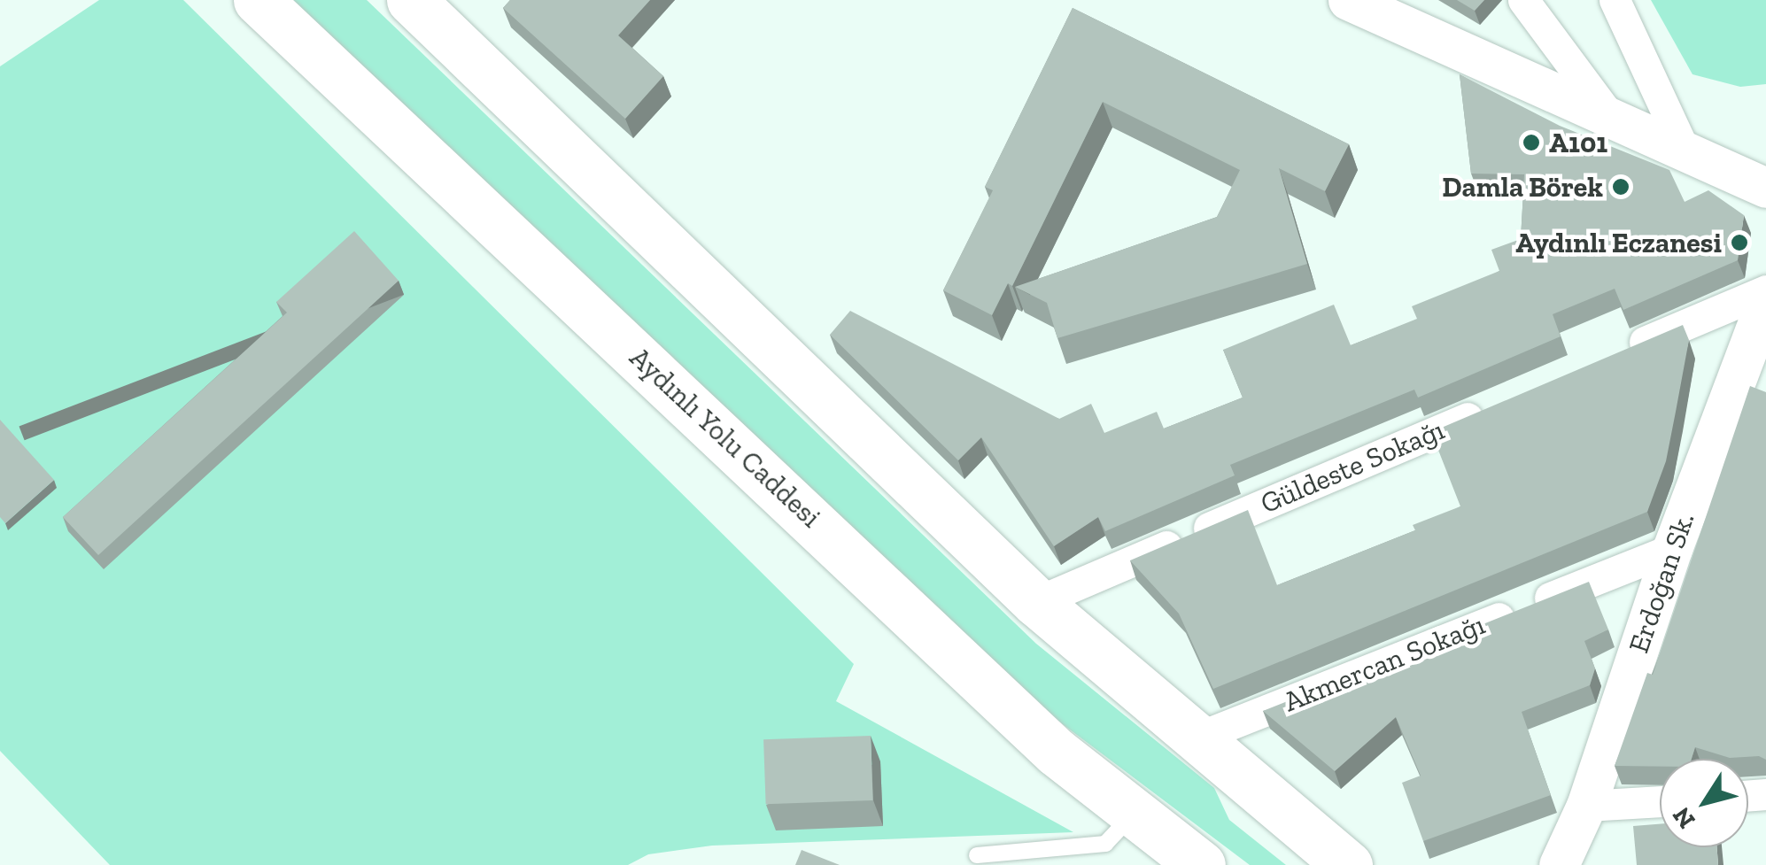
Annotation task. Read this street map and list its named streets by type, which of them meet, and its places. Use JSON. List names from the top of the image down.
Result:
{
  "streets": {
    "main road": ["Aydınlı Yolu Caddesi"],
    "street": ["Güldeste Sokağı", "Erdoğan Sk.", "Akmercan Sokağı"]
  },
  "crossings": [
    ["Erdoğan Sk.", "Akmercan Sokağı"]
  ],
  "places": ["A101", "Damla Börek", "Aydınlı Eczanesi"],
  "north": "bottom left"
}
